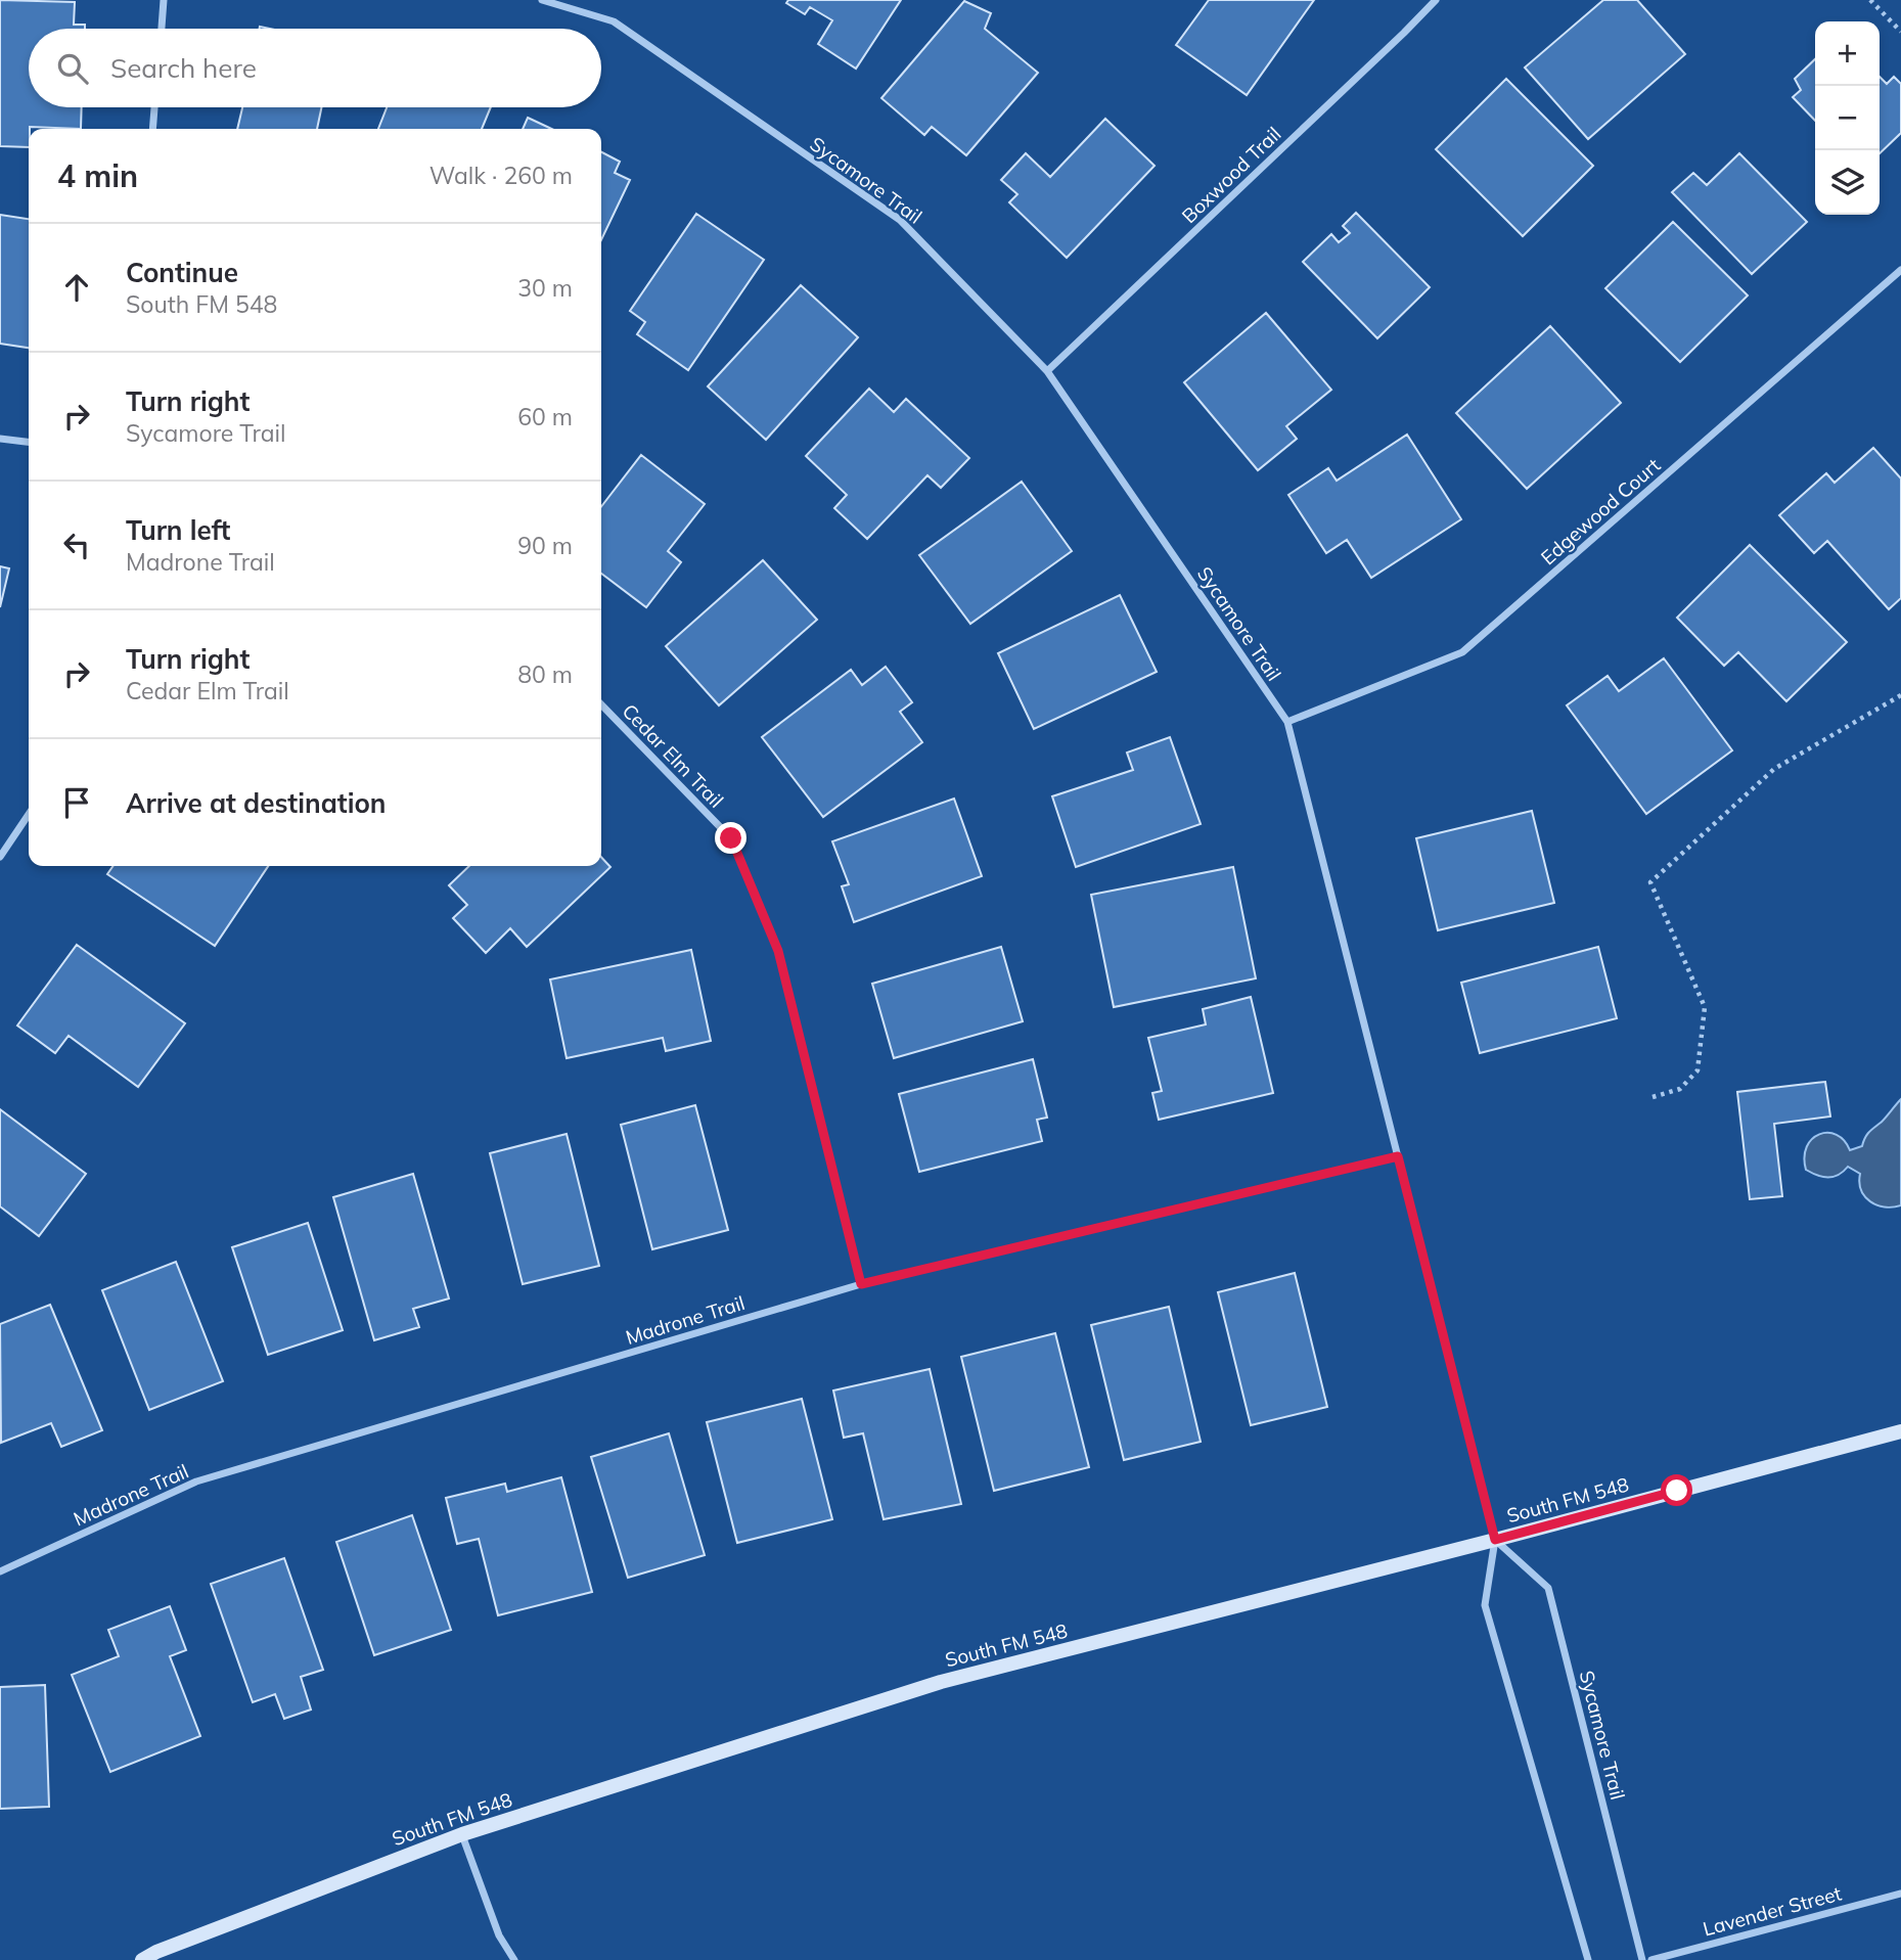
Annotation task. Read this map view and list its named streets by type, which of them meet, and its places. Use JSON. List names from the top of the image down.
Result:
{
  "streets": {
    "main road": ["South FM 548"],
    "street": [
      "Boxwood Trail",
      "Sycamore Trail",
      "Edgewood Court",
      "Cedar Elm Trail",
      "Madrone Trail",
      "Lavender Street"
    ]
  },
  "crossings": [
    ["Boxwood Trail", "Sycamore Trail"],
    ["Sycamore Trail", "Edgewood Court"],
    ["Sycamore Trail", "Madrone Trail"],
    ["Sycamore Trail", "South FM 548"],
    ["Cedar Elm Trail", "Madrone Trail"]
  ],
  "page": {
    "map_buttons": ["+", "−"],
    "search": "Search here",
    "heading": ["4 min", "Walk · 260 m"],
    "list": [
      ["Continue", "South FM 548", "30 m"],
      ["Turn right", "Sycamore Trail", "60 m"],
      ["Turn left", "Madrone Trail", "90 m"],
      ["Turn right", "Cedar Elm Trail", "80 m"],
      "Arrive at destination"
    ]
  }
}
